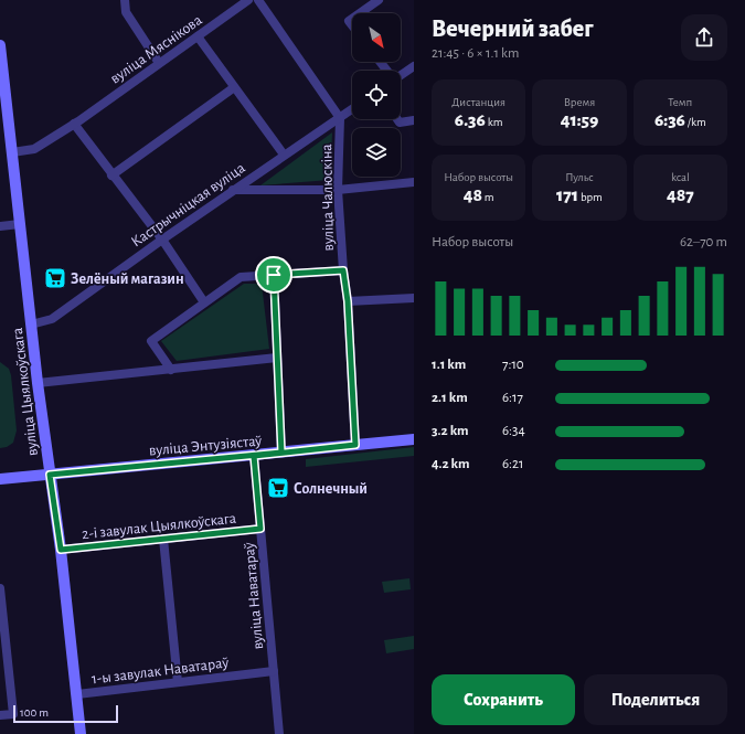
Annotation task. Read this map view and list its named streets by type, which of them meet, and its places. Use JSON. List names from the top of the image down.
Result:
{
  "streets": {
    "main road": ["вуліца Цыялкоўскага", "вуліца Энтузіястаў"],
    "street": [
      "вуліца Мяснікова",
      "вуліца Чалюскіна",
      "Кастрычніцкая вуліца",
      "2-і завулак Цыялкоўскага",
      "вуліца Наватараў",
      "1-ы завулак Наватараў"
    ]
  },
  "crossings": [
    ["вуліца Мяснікова", "вуліца Цыялкоўскага"],
    ["вуліца Чалюскіна", "Кастрычніцкая вуліца"],
    ["вуліца Чалюскіна", "вуліца Энтузіястаў"],
    ["Кастрычніцкая вуліца", "вуліца Цыялкоўскага"],
    ["вуліца Цыялкоўскага", "вуліца Энтузіястаў"],
    ["вуліца Цыялкоўскага", "2-і завулак Цыялкоўскага"],
    ["вуліца Цыялкоўскага", "1-ы завулак Наватараў"],
    ["вуліца Энтузіястаў", "вуліца Наватараў"],
    ["2-і завулак Цыялкоўскага", "вуліца Наватараў"],
    ["вуліца Наватараў", "1-ы завулак Наватараў"]
  ],
  "places": {
    "supermarket": ["Зелёный магазин", "Солнечный"]
  },
  "scale_bar": "100 m",
  "north": "bottom right",
  "page": {
    "heading": ["Вечерний забег", "21:45 · 6 × 1.1 km"],
    "stats": [
      ["Дистанция", "6.36 km"],
      ["Время", "41:59"],
      ["Темп", "6:36 /km"],
      ["Набор высоты", "48 m"],
      ["Пульс", "171 bpm"],
      ["kcal", "487"]
    ],
    "chart": ["Набор высоты", "62–70 m"],
    "list": [
      {
        "name": "1.1 km",
        "note": "7:10"
      },
      {
        "name": "2.1 km",
        "note": "6:17"
      },
      {
        "name": "3.2 km",
        "note": "6:34"
      },
      {
        "name": "4.2 km",
        "note": "6:21"
      }
    ],
    "buttons": ["Сохранить", "Поделиться"],
    "scale": "100 m"
  }
}
